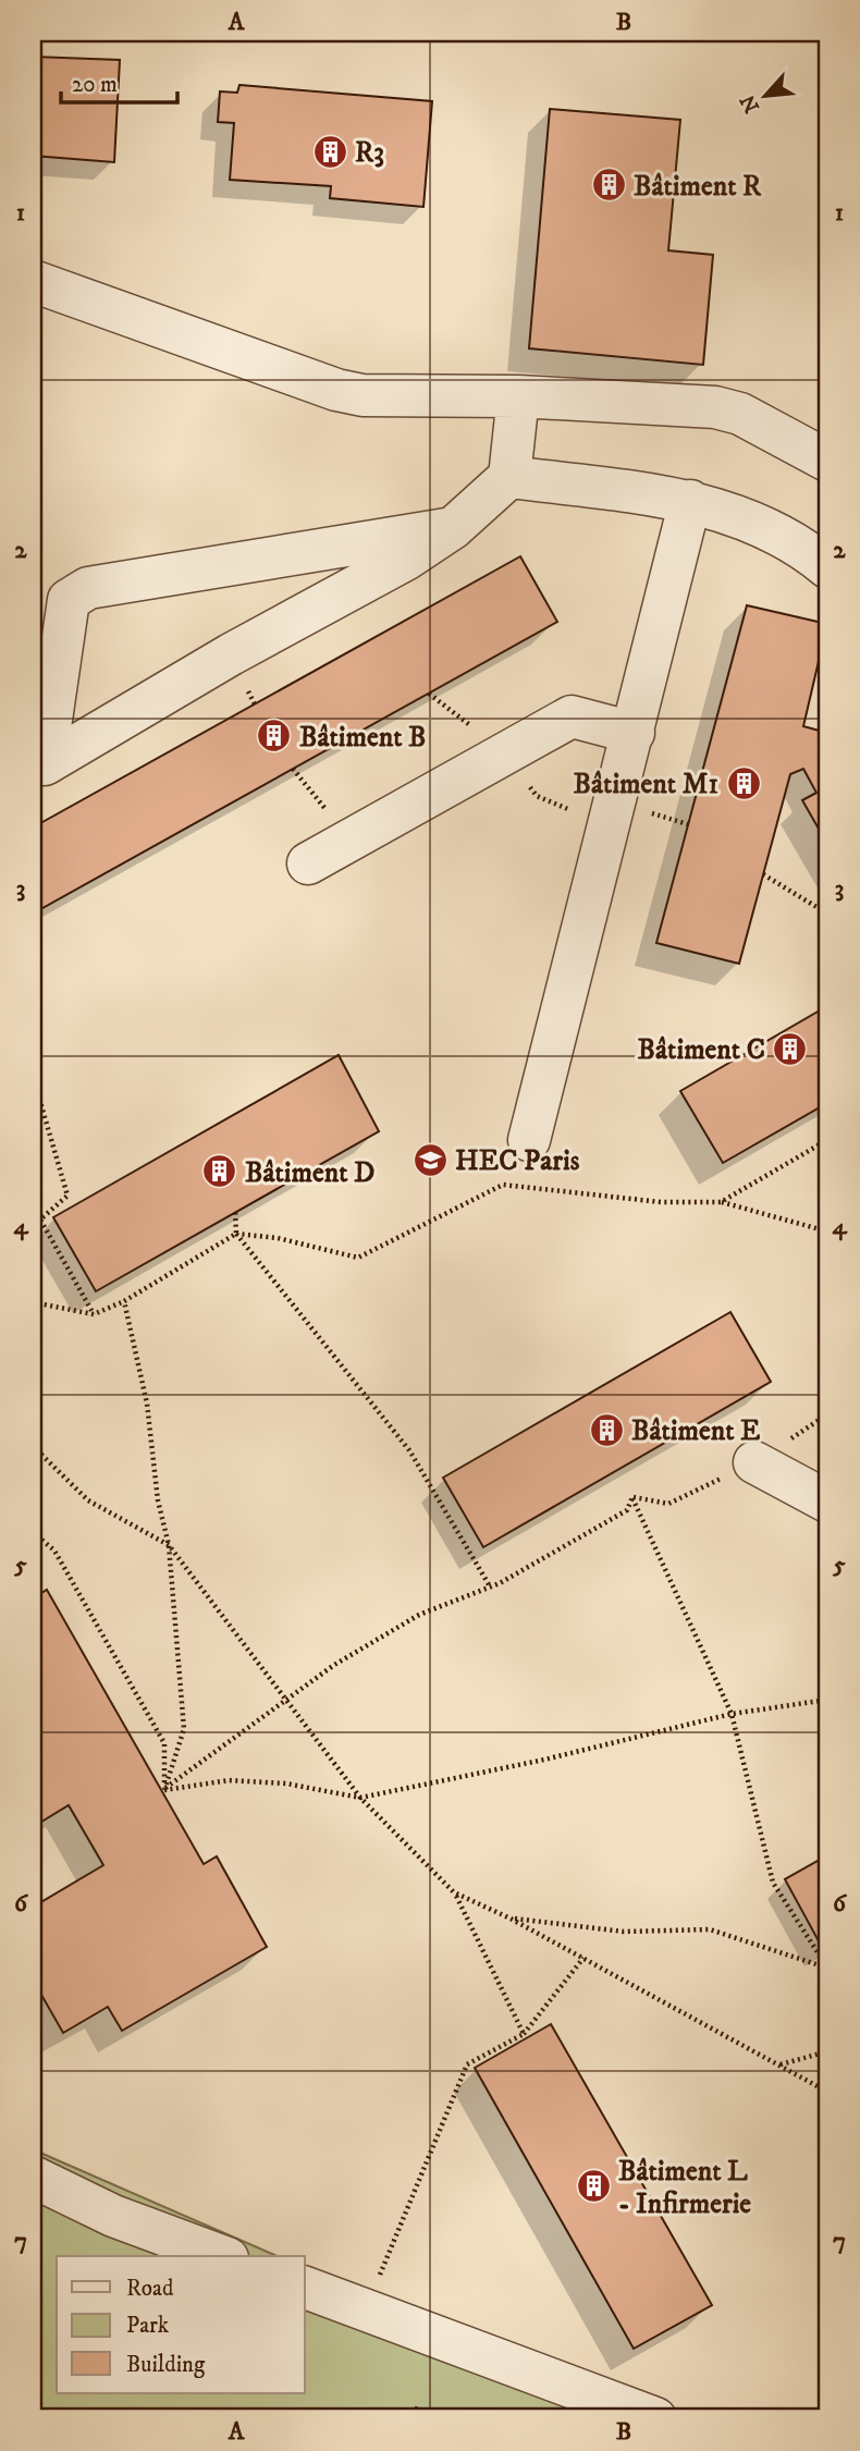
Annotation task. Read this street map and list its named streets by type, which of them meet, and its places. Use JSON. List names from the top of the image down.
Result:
{
  "places": {
    "building": [
      "R3",
      "Bâtiment R",
      "Bâtiment B",
      "Bâtiment M1",
      "Bâtiment C",
      "Bâtiment D",
      "Bâtiment E",
      "Bâtiment L - Infirmerie"
    ],
    "school or university": ["HEC Paris"]
  },
  "legend": ["Road", "Park", "Building"],
  "scale_bar": "20 m",
  "north": "bottom left",
  "grid": {
    "columns": ["A", "B"],
    "rows": [
      "1",
      "2",
      "3",
      "4",
      "5",
      "6",
      "7"
    ]
  }
}
